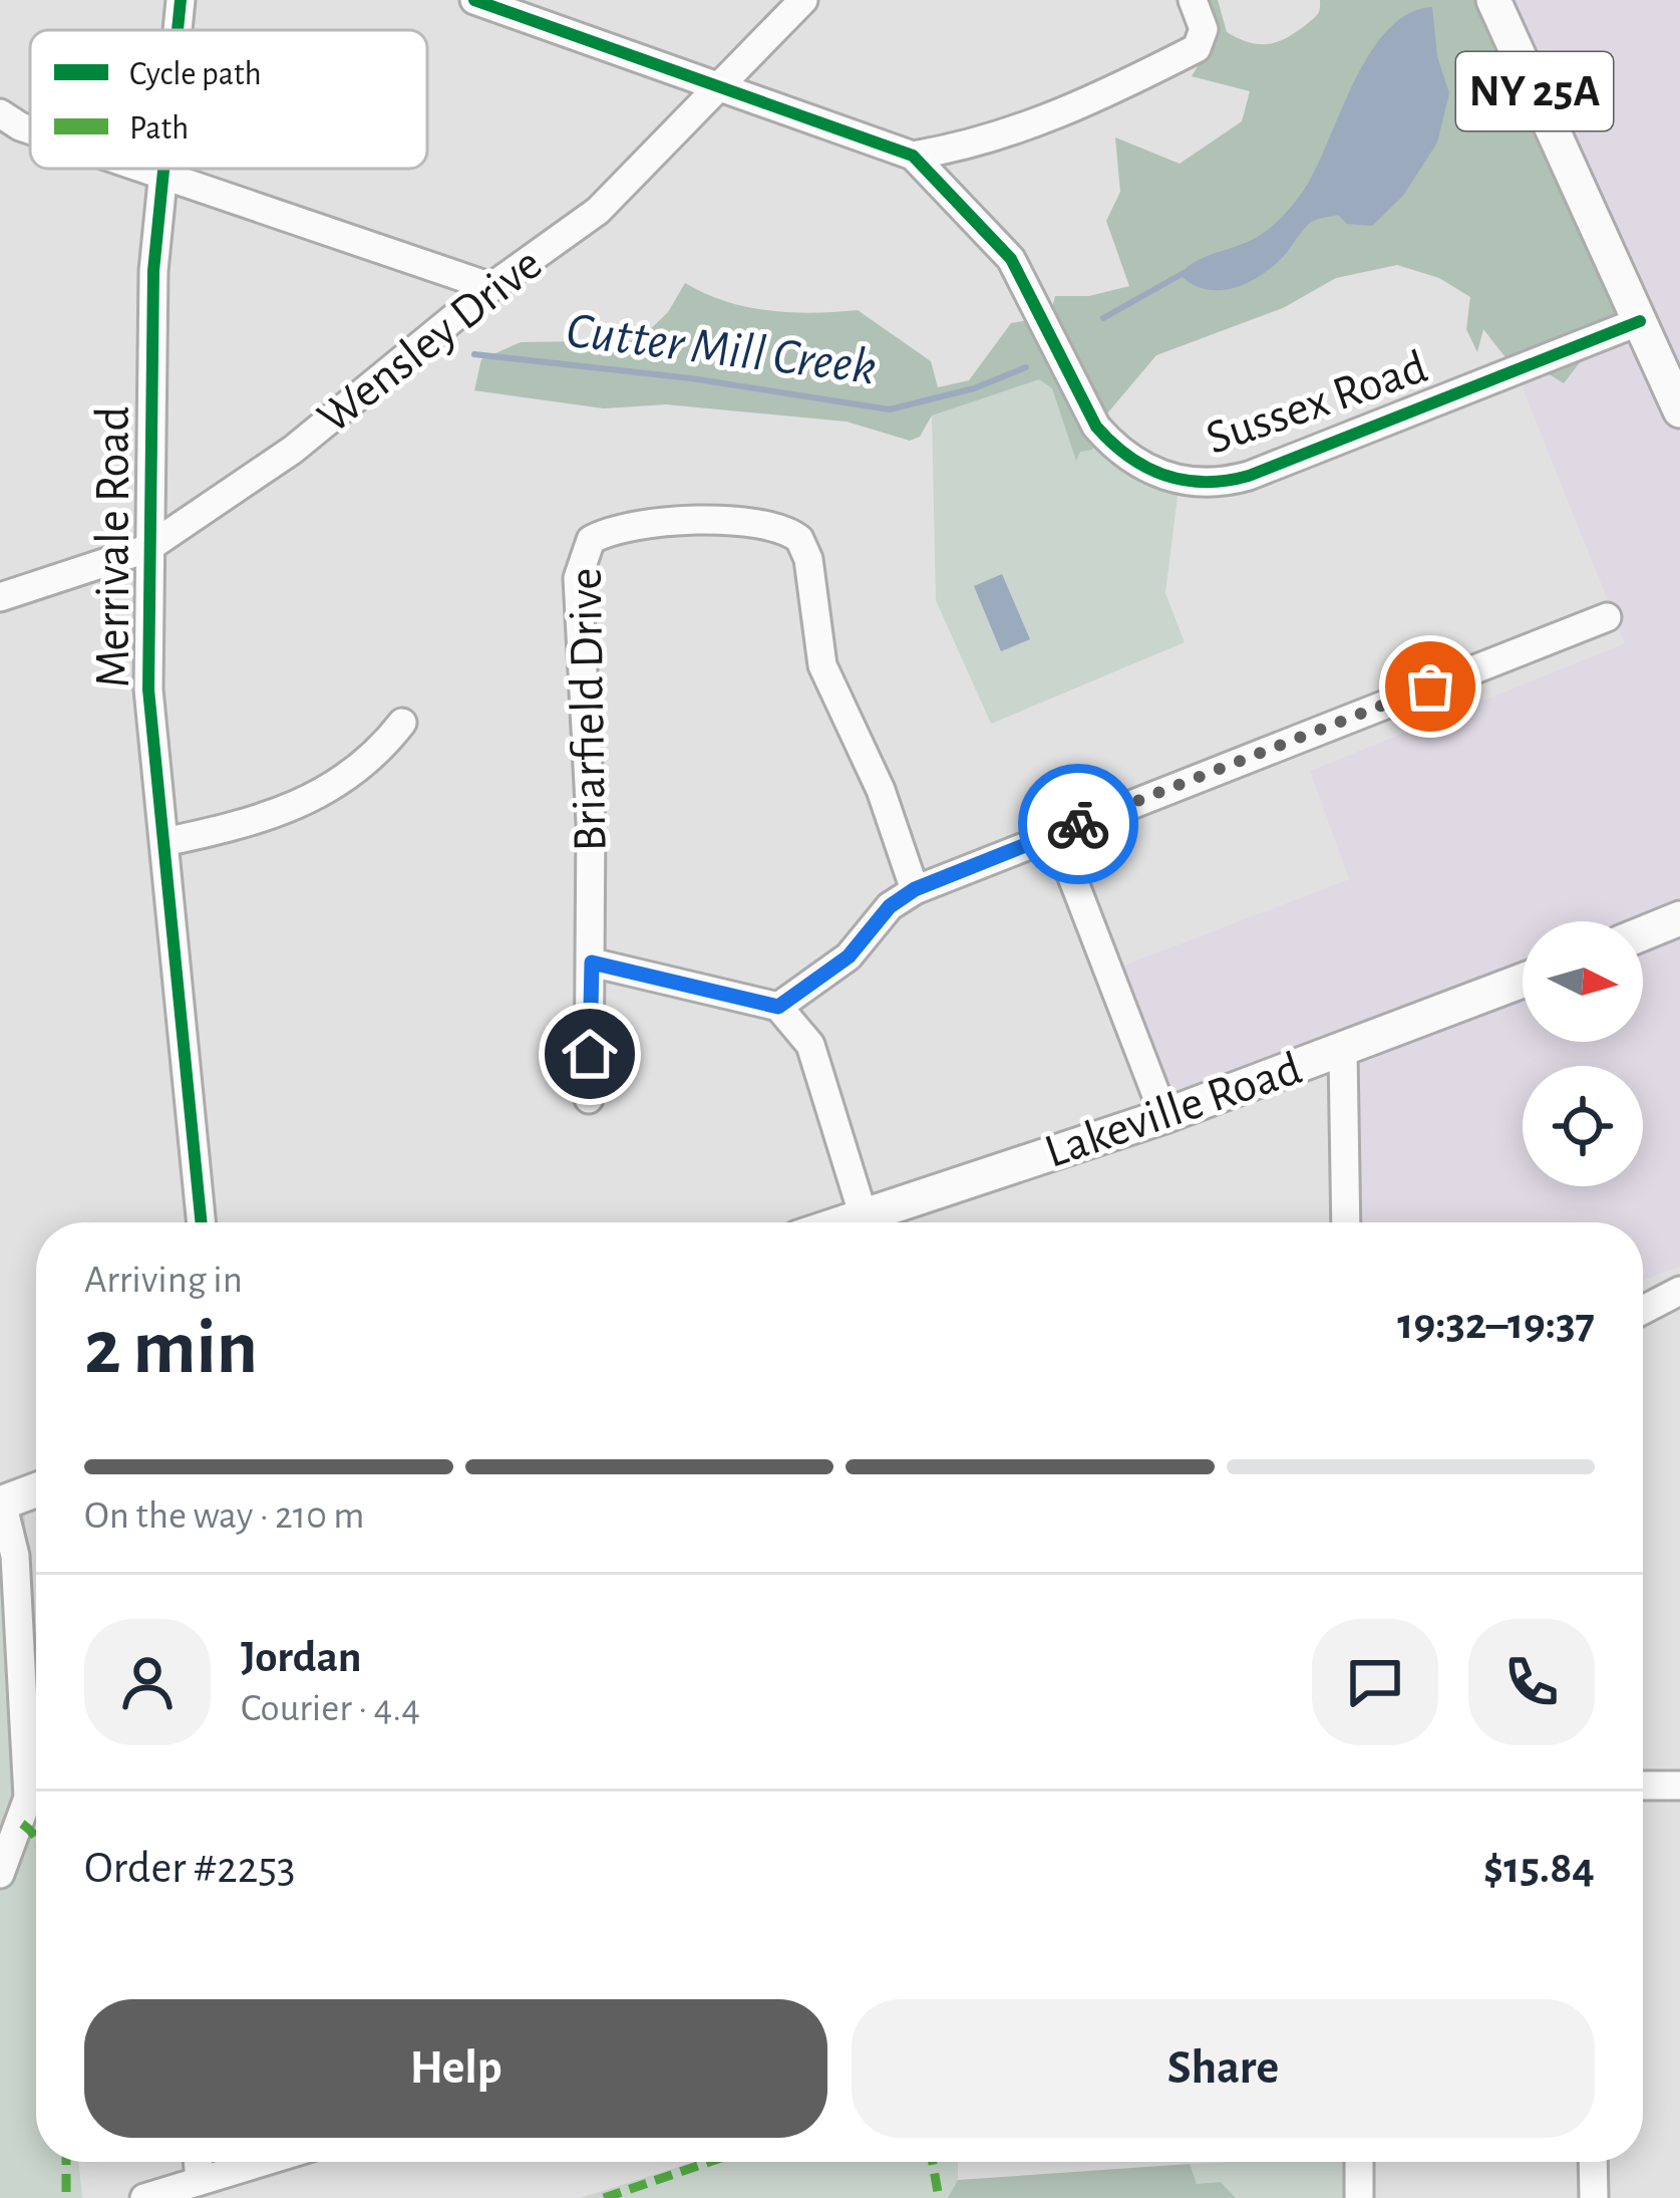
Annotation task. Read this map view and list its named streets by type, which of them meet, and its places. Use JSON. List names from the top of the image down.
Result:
{
  "streets": {
    "main road": ["NY 25A", "Lakeville Road"],
    "street": [
      "Wensley Drive",
      "Sussex Road",
      "Merrivale Road",
      "Briarfield Drive"
    ]
  },
  "crossings": [
    ["NY 25A", "Sussex Road"],
    ["Wensley Drive", "Sussex Road"],
    ["Wensley Drive", "Merrivale Road"]
  ],
  "water": ["Cutter Mill Creek"],
  "legend": ["Cycle path", "Path"],
  "north": "right",
  "page": {
    "heading": ["2 min", "Arriving in", "19:32–19:37"],
    "panel": [
      "Jordan",
      "Courier · 4.4",
      "Order #2253",
      "$15.84"
    ],
    "bar": "On the way · 210 m",
    "buttons": ["Help", "Share"]
  }
}
